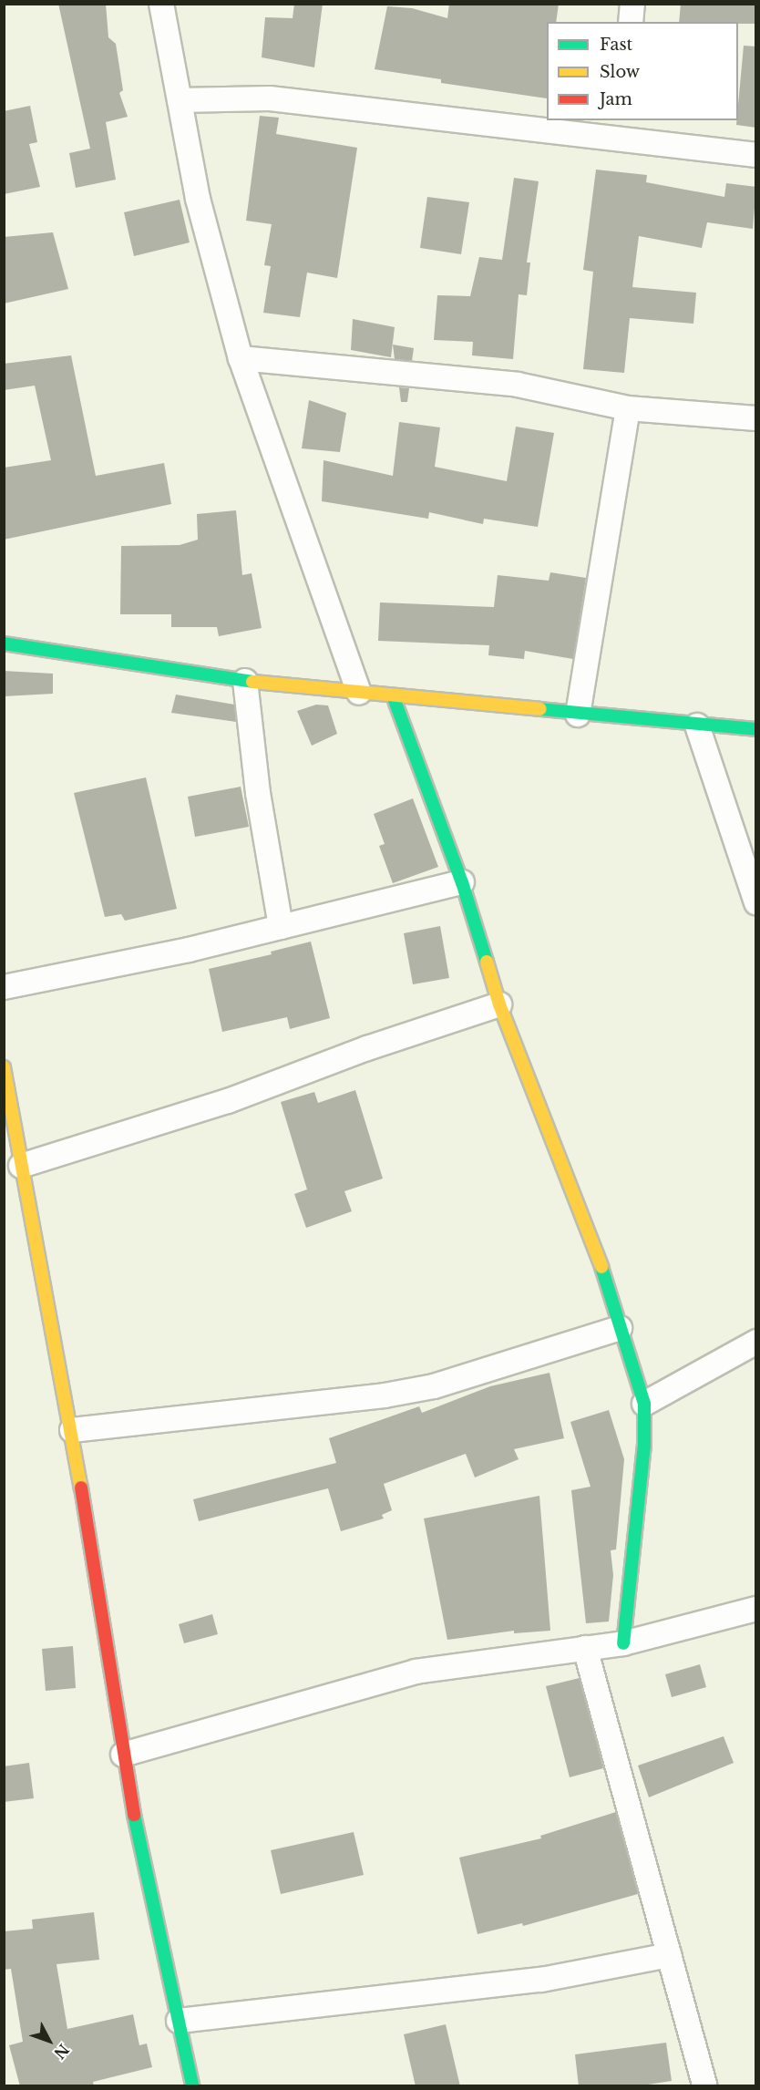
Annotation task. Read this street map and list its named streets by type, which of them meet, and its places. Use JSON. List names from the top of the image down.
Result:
{
  "legend": ["Fast", "Slow", "Jam"],
  "north": "bottom right"
}
